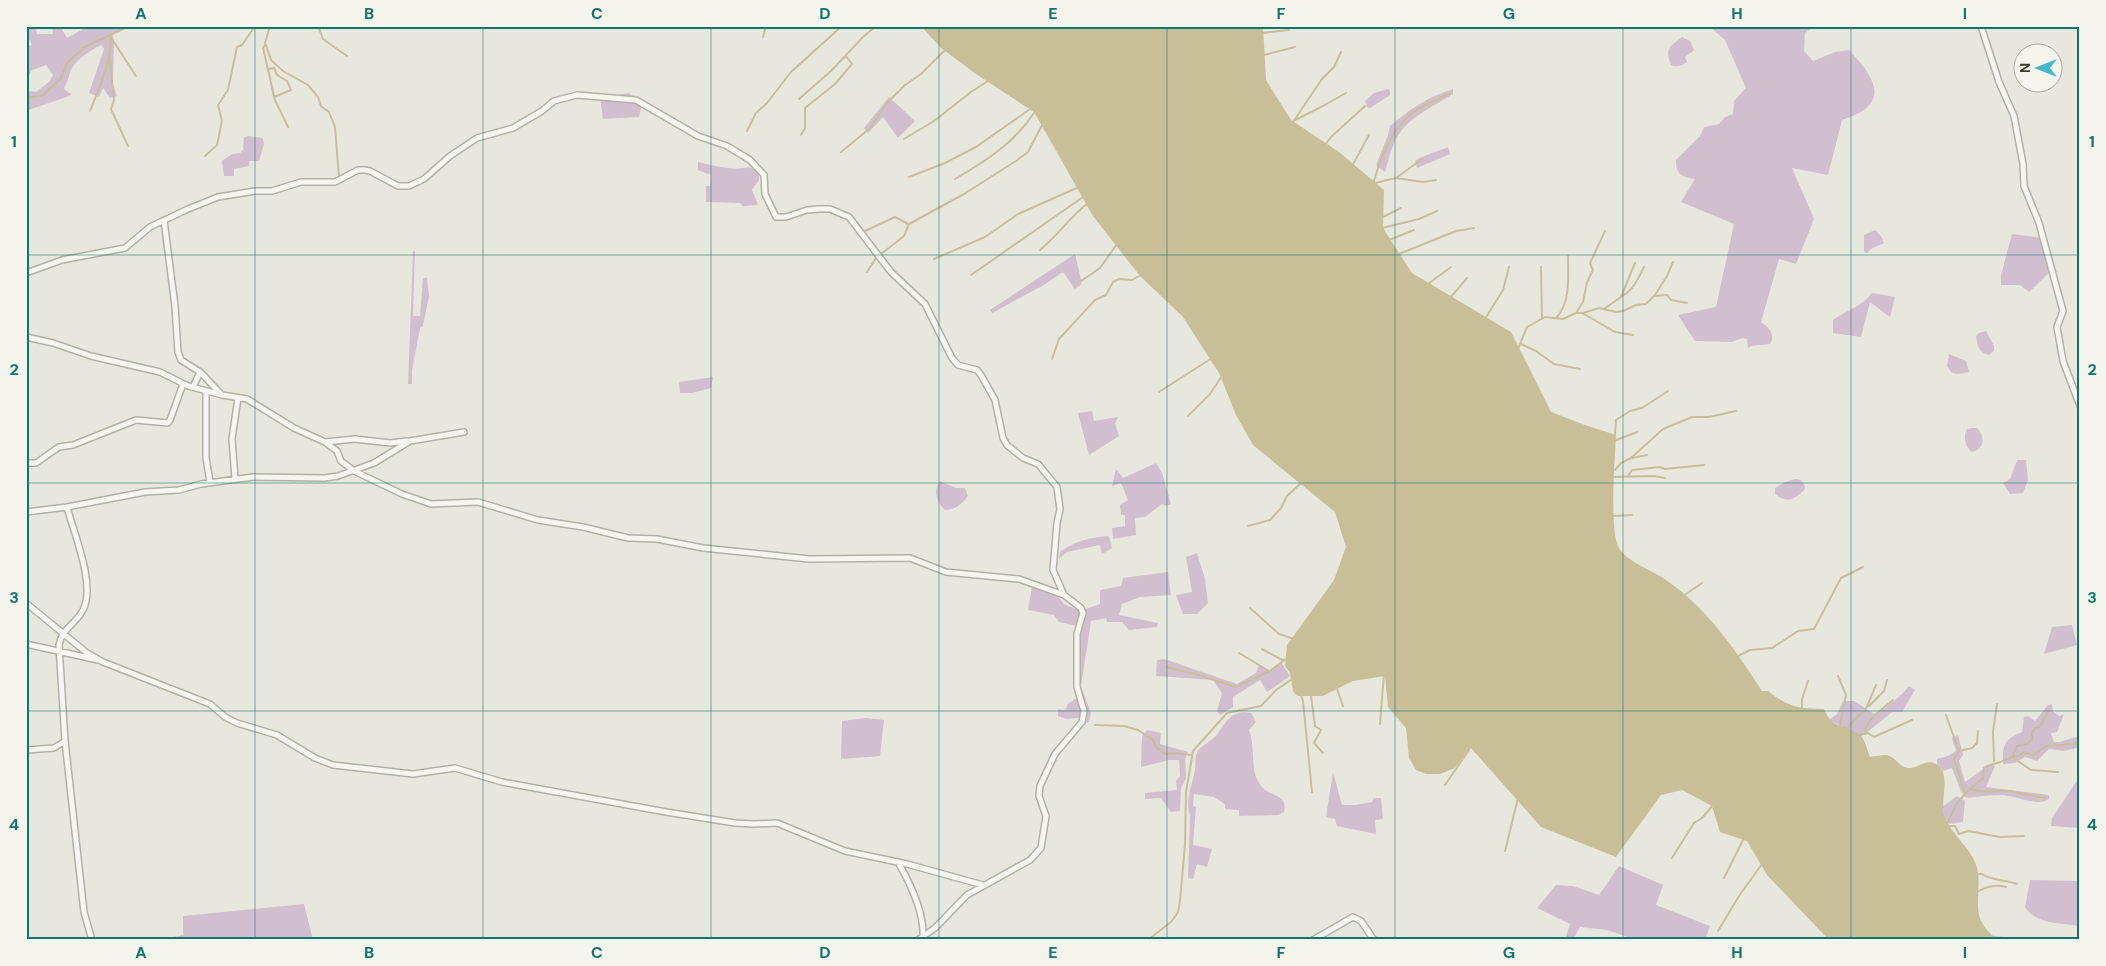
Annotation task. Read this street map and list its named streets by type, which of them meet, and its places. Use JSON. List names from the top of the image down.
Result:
{
  "north": "left",
  "grid": {
    "columns": [
      "A",
      "B",
      "C",
      "D",
      "E",
      "F",
      "G",
      "H",
      "I"
    ],
    "rows": [
      "1",
      "2",
      "3",
      "4"
    ]
  }
}
